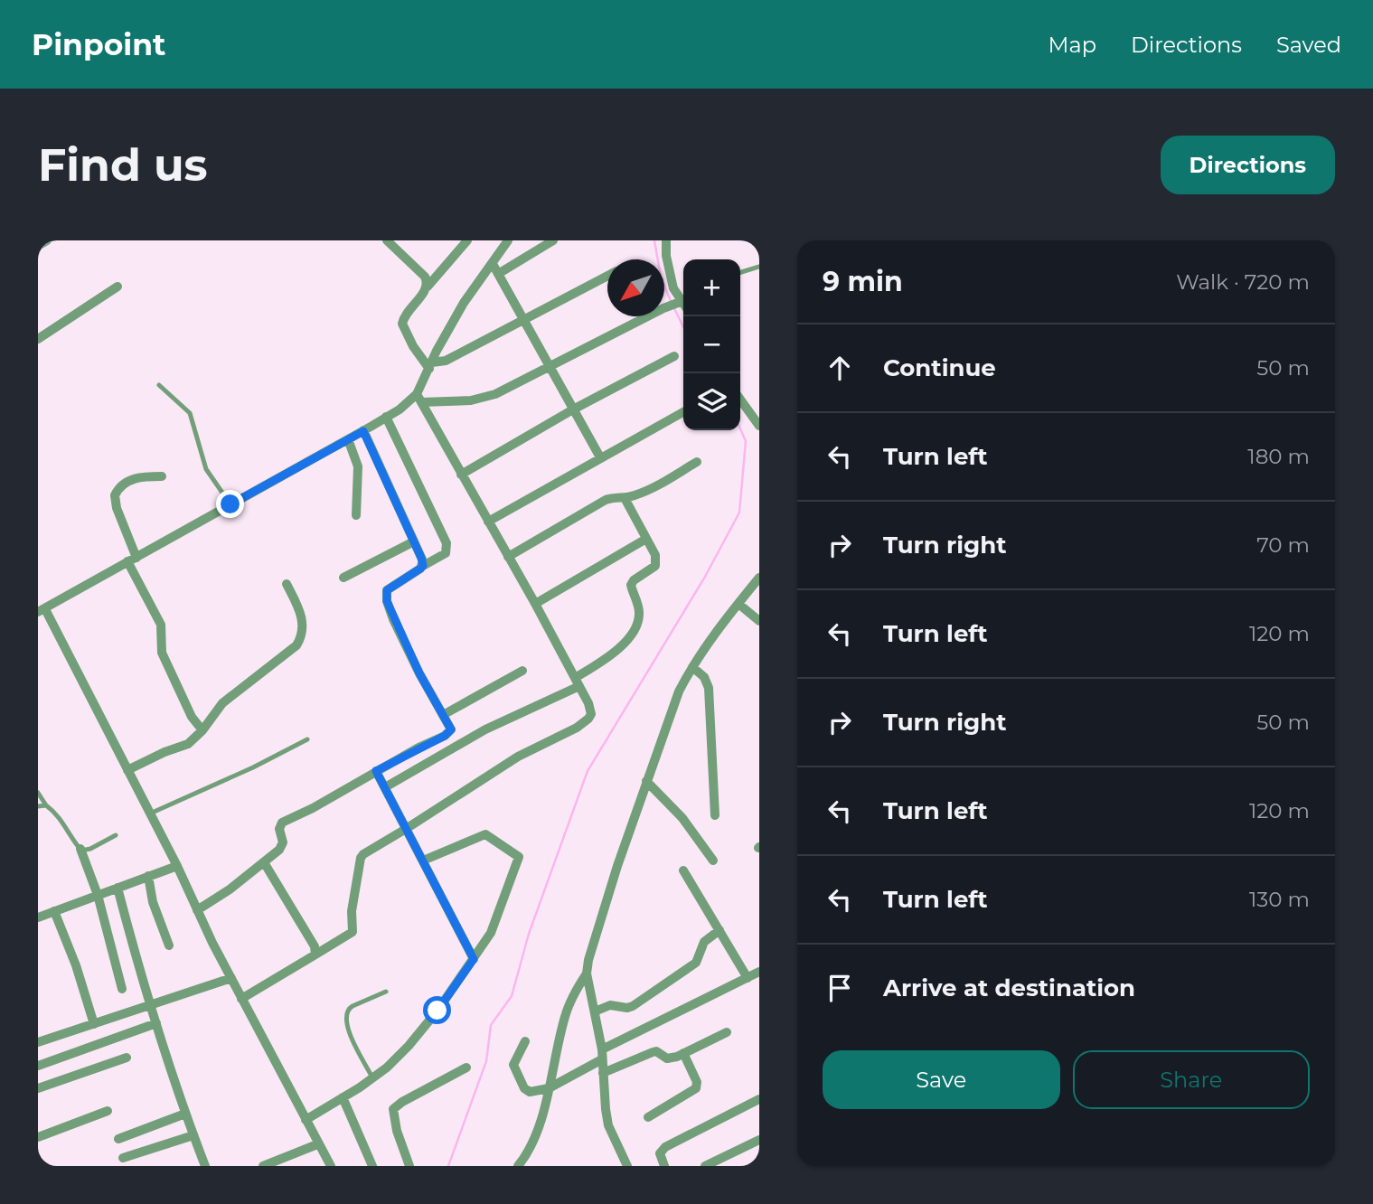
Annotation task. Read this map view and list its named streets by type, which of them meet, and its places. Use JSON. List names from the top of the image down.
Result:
{
  "north": "bottom left",
  "page": {
    "header": "Pinpoint",
    "nav": ["Map", "Directions", "Saved"],
    "buttons": [
      "Directions",
      ["Save", "Share"]
    ],
    "title": "Find us",
    "heading": ["9 min", "Walk · 720 m"],
    "map_buttons": ["+", "−"],
    "list": [
      ["Continue", "50 m"],
      ["Turn left", "180 m"],
      ["Turn right", "70 m"],
      ["Turn left", "120 m"],
      ["Turn right", "50 m"],
      ["Turn left", "120 m"],
      ["Turn left", "130 m"],
      "Arrive at destination"
    ]
  }
}
